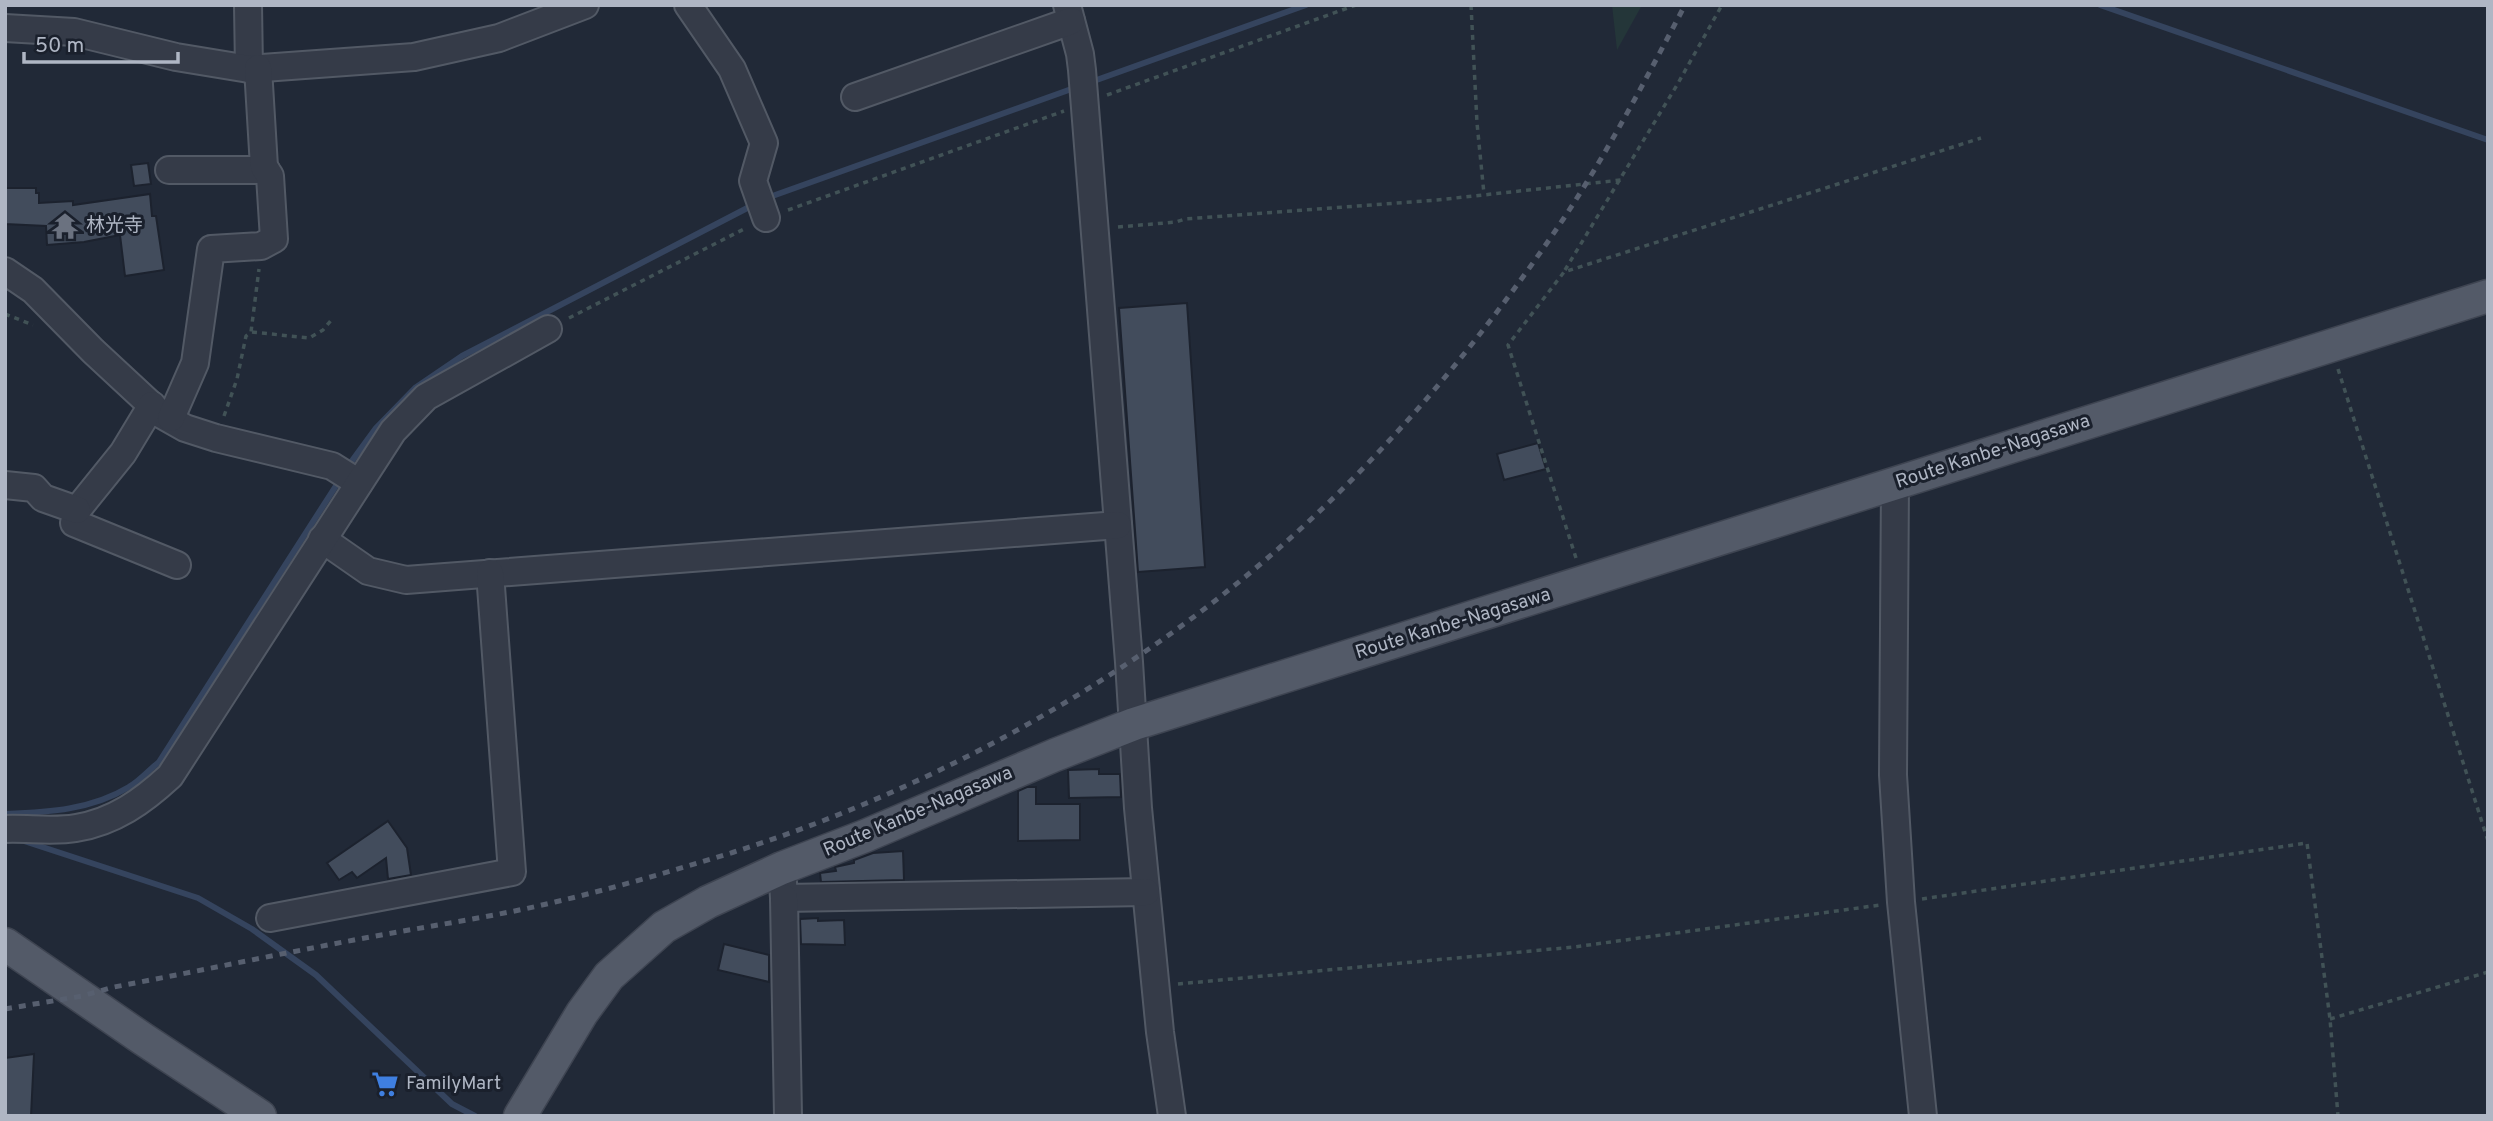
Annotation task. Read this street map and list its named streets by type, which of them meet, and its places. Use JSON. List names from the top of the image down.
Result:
{
  "streets": {
    "main road": ["Route Kanbe-Nagasawa"]
  },
  "places": {
    "temple": ["林光寺"],
    "supermarket": ["FamilyMart"]
  },
  "scale_bar": "50 m"
}
